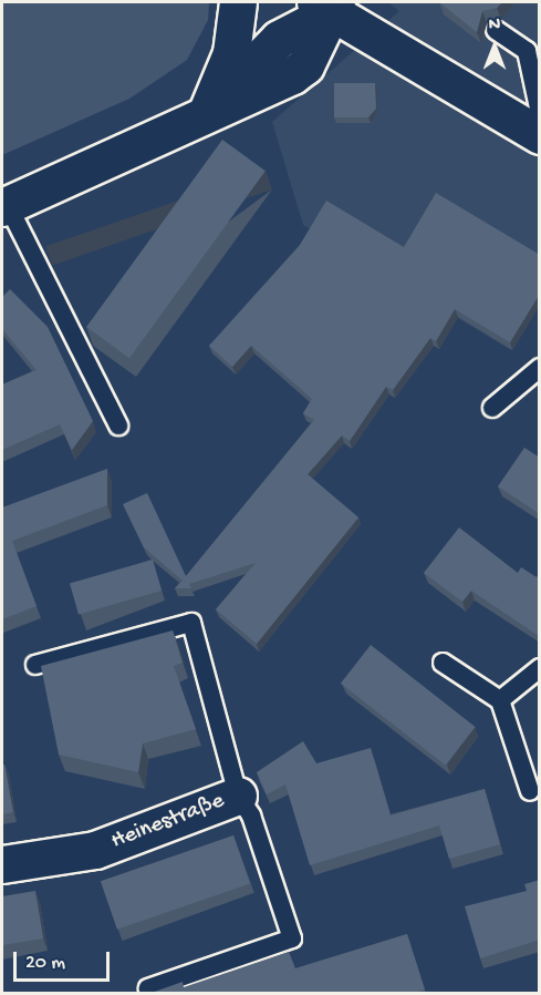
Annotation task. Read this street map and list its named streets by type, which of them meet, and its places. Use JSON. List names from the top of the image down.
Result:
{
  "streets": {
    "street": ["Heinestraße"]
  },
  "scale_bar": "20 m",
  "north": "top"
}
